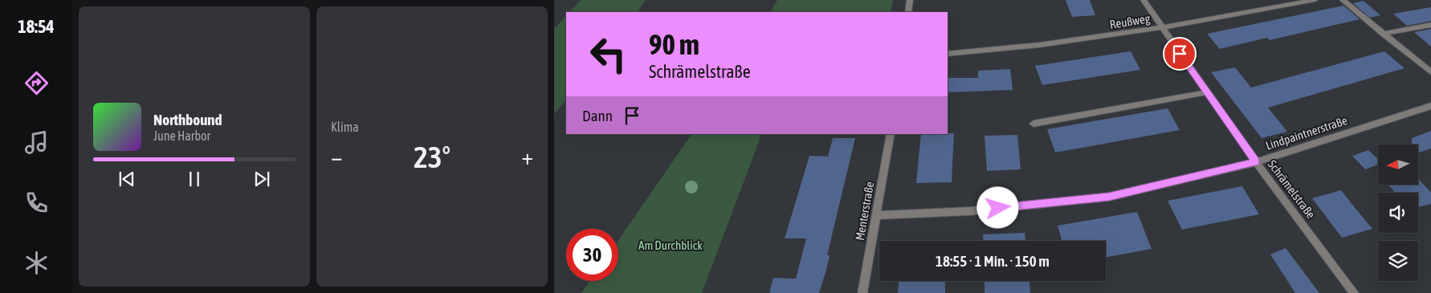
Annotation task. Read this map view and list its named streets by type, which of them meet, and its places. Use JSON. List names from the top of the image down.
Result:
{
  "streets": {
    "street": [
      "Reußweg",
      "Lindpaintnerstraße",
      "Schrämelstraße",
      "Menterstraße"
    ]
  },
  "crossings": [
    ["Reußweg", "Schrämelstraße"],
    ["Lindpaintnerstraße", "Schrämelstraße"],
    ["Lindpaintnerstraße", "Menterstraße"]
  ],
  "parks": ["Am Durchblick"],
  "north": "left",
  "page": {
    "tabs": "18:54",
    "tile": "Klima",
    "turn": ["90 m", "Schrämelstraße"],
    "then": "Dann",
    "song": ["Northbound", "June Harbor"],
    "heat": ["−", "23°", "+"],
    "limit": "30",
    "trip": "18:55 · 1 Min. · 150 m"
  }
}
